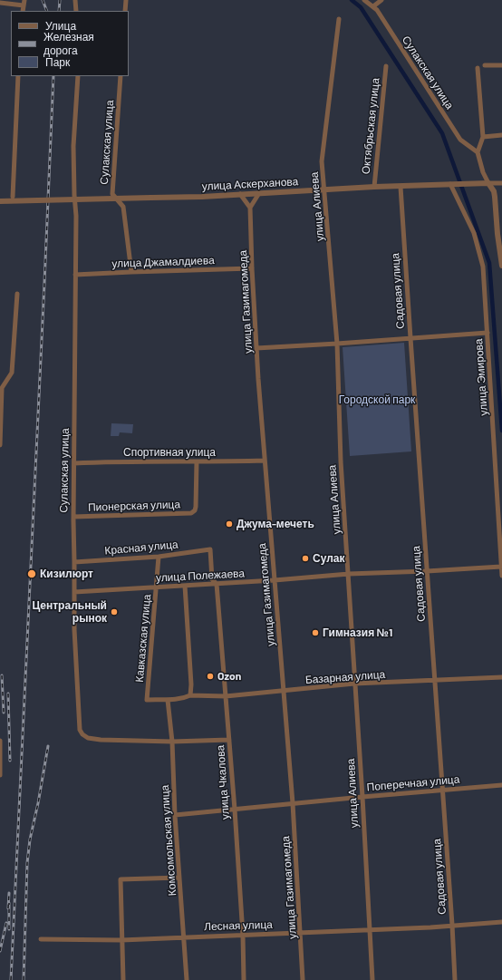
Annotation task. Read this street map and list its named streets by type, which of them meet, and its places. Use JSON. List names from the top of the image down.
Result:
{
  "streets": {
    "street": [
      "Сулакская улица",
      "Октябрьская улица",
      "улица Аскерханова",
      "улица Алиева",
      "улица Джамалдиева",
      "Садовая улица",
      "улица Газимагомеда",
      "улица Эмирова",
      "Спортивная улица",
      "Пионерская улица",
      "Красная улица",
      "улица Полежаева",
      "Кавказская улица",
      "Базарная улица",
      "улица Чкалова",
      "Поперечная улица",
      "Комсомольская улица",
      "Лесная улица"
    ]
  },
  "crossings": [
    ["Сулакская улица", "улица Джамалдиева"],
    ["Сулакская улица", "Спортивная улица"],
    ["Сулакская улица", "Пионерская улица"],
    ["Сулакская улица", "Красная улица"],
    ["Сулакская улица", "улица Полежаева"],
    ["Сулакская улица", "Комсомольская улица"],
    ["Октябрьская улица", "улица Аскерханова"],
    ["улица Аскерханова", "улица Алиева"],
    ["улица Аскерханова", "Садовая улица"],
    ["улица Аскерханова", "улица Эмирова"],
    ["улица Алиева", "улица Полежаева"],
    ["улица Алиева", "Базарная улица"],
    ["улица Алиева", "Поперечная улица"],
    ["улица Алиева", "Лесная улица"],
    ["улица Джамалдиева", "улица Газимагомеда"],
    ["Садовая улица", "улица Полежаева"],
    ["Садовая улица", "Базарная улица"],
    ["Садовая улица", "Поперечная улица"],
    ["Садовая улица", "Лесная улица"],
    ["улица Газимагомеда", "Спортивная улица"],
    ["улица Газимагомеда", "улица Полежаева"],
    ["улица Газимагомеда", "Базарная улица"],
    ["улица Газимагомеда", "Поперечная улица"],
    ["улица Газимагомеда", "Лесная улица"],
    ["улица Эмирова", "улица Полежаева"],
    ["Спортивная улица", "Пионерская улица"],
    ["Красная улица", "Кавказская улица"],
    ["Красная улица", "улица Чкалова"],
    ["улица Полежаева", "Кавказская улица"],
    ["улица Полежаева", "улица Чкалова"],
    ["Кавказская улица", "Комсомольская улица"],
    ["Базарная улица", "улица Чкалова"],
    ["улица Чкалова", "Поперечная улица"],
    ["улица Чкалова", "Лесная улица"],
    ["Поперечная улица", "Комсомольская улица"],
    ["Комсомольская улица", "Лесная улица"]
  ],
  "parks": ["Городской парк"],
  "places": [
    "Джума-мечеть",
    "Сулак",
    "Кизилюрт",
    "Центральный рынок",
    "Гимназия №1",
    "Ozon"
  ],
  "legend": ["Улица", "Железная дорога", "Парк"]
}
